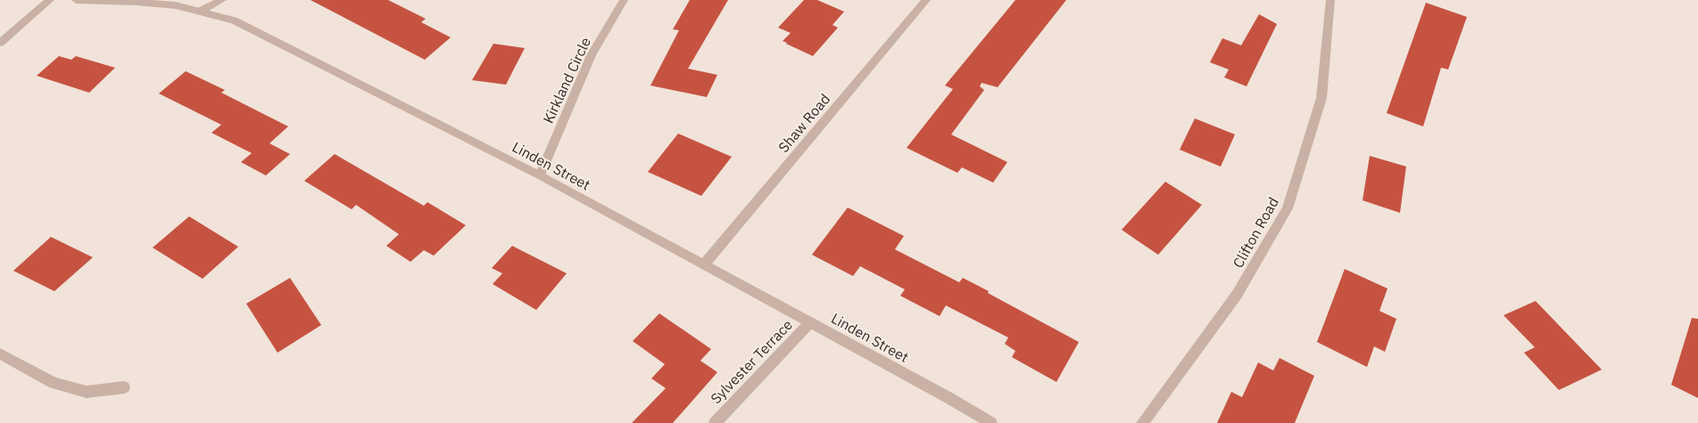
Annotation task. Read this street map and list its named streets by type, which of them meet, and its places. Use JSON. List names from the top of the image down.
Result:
{
  "streets": {
    "street": [
      "Kirkland Circle",
      "Shaw Road",
      "Linden Street",
      "Clifton Road",
      "Sylvester Terrace"
    ]
  },
  "crossings": [
    ["Kirkland Circle", "Linden Street"],
    ["Shaw Road", "Linden Street"],
    ["Linden Street", "Sylvester Terrace"]
  ]
}
